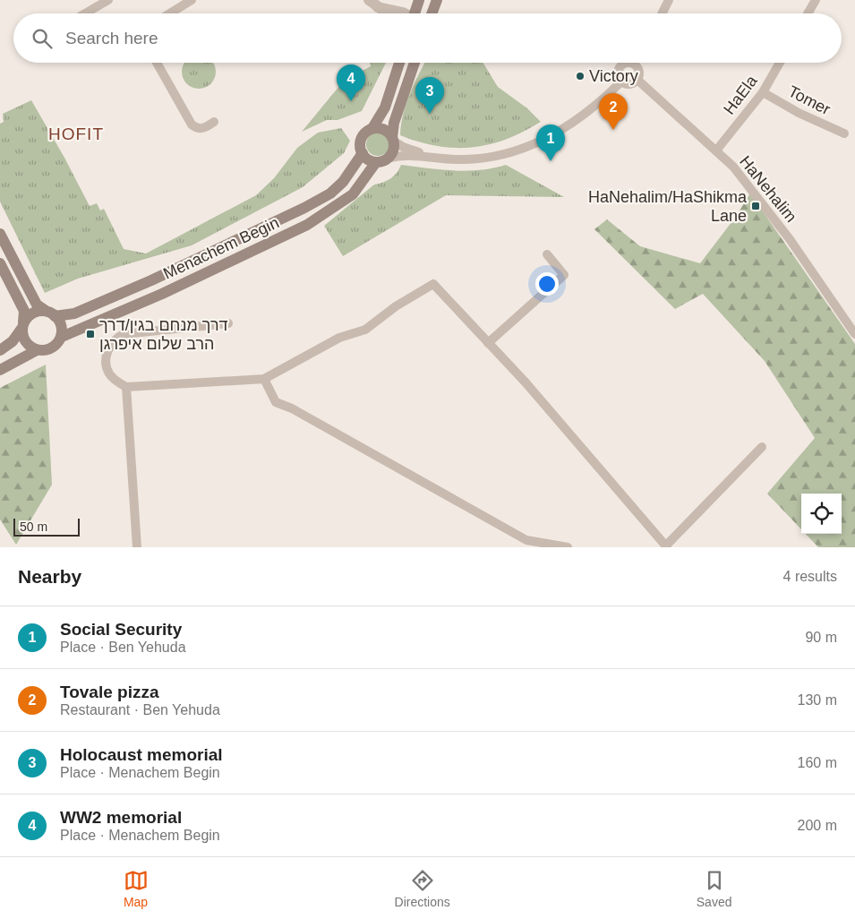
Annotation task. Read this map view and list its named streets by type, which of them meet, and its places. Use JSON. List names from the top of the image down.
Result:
{
  "streets": {
    "main road": ["Menachem Begin"],
    "street": ["HaEla", "Tomer", "HaNehalim"]
  },
  "crossings": [
    ["HaEla", "Tomer"],
    ["HaEla", "HaNehalim"]
  ],
  "districts": ["HOFIT"],
  "places": {
    "other": ["Victory"],
    "transit": ["HaNehalim/HaShikma Lane", "דרך מנחם בגין/דרך הרב שלום איפרגן"]
  },
  "scale_bar": "50 m",
  "page": {
    "search": "Search here",
    "pins": [
      "4",
      "3",
      "2",
      "1"
    ],
    "scale": "50 m",
    "heading": ["Nearby", "4 results"],
    "list": [
      {
        "mark": "1",
        "name": "Social Security",
        "note": "Place · Ben Yehuda",
        "value": "90 m"
      },
      {
        "mark": "2",
        "name": "Tovale pizza",
        "note": "Restaurant · Ben Yehuda",
        "value": "130 m"
      },
      {
        "mark": "3",
        "name": "Holocaust memorial",
        "note": "Place · Menachem Begin",
        "value": "160 m"
      },
      {
        "mark": "4",
        "name": "WW2 memorial",
        "note": "Place · Menachem Begin",
        "value": "200 m"
      }
    ],
    "nav": ["Map", "Directions", "Saved"]
  }
}
